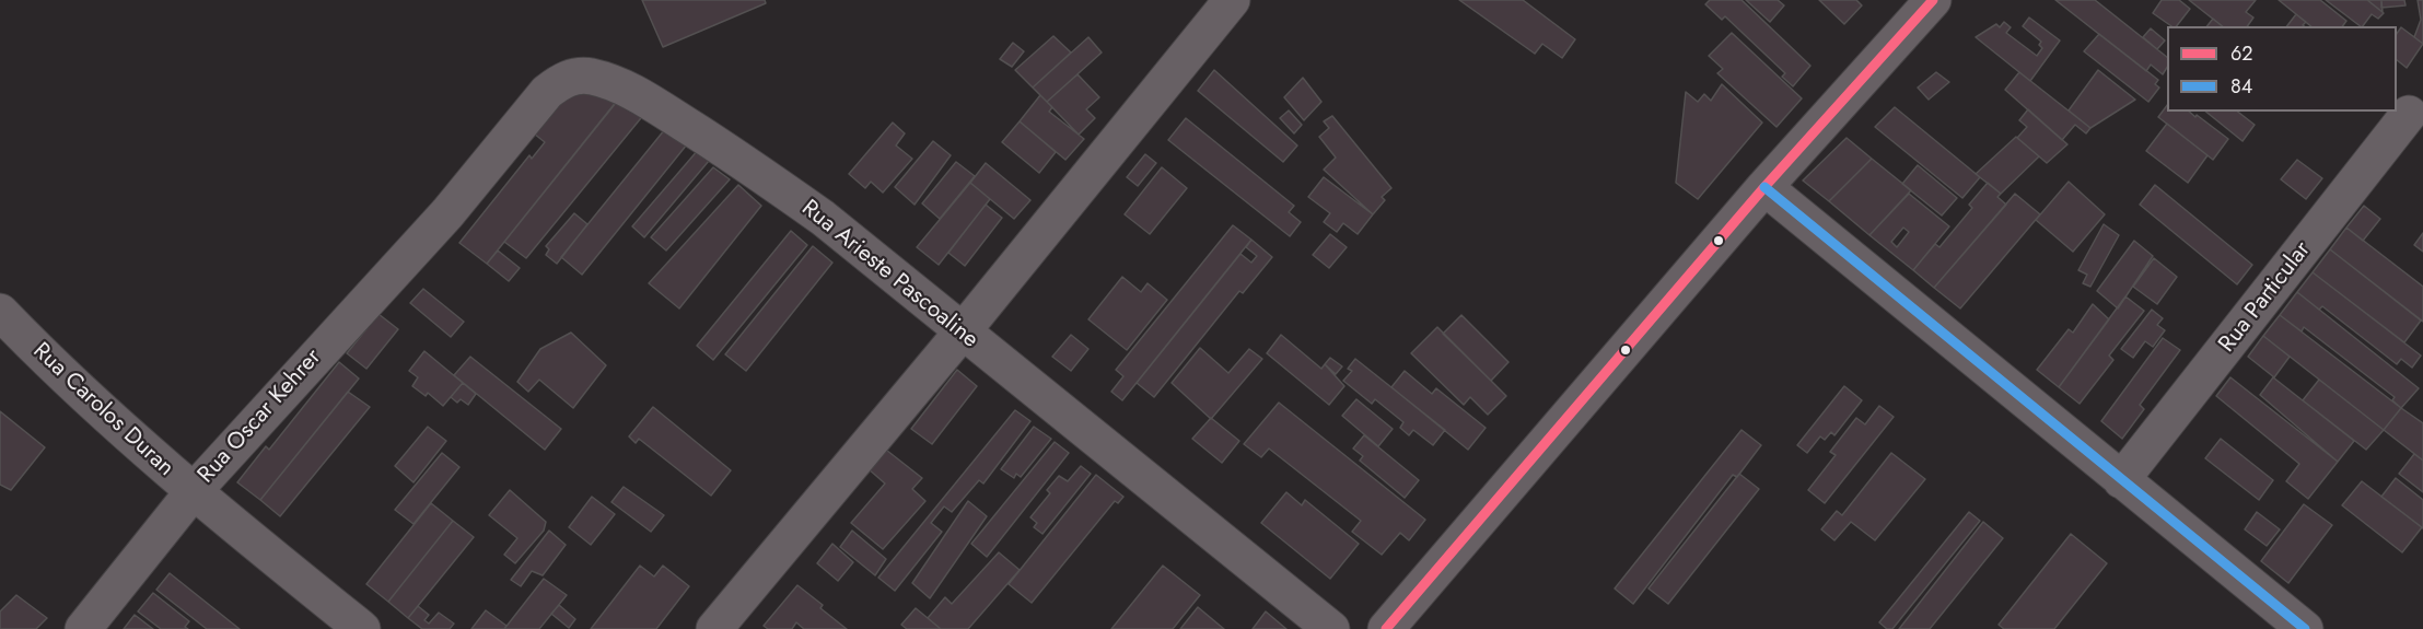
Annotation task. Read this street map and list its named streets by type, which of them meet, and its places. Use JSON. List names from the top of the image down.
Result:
{
  "streets": {
    "street": [
      "Rua Arieste Pascoaline",
      "Rua Particular",
      "Rua Carolos Duran",
      "Rua Oscar Kehrer"
    ]
  },
  "crossings": [
    ["Rua Arieste Pascoaline", "Rua Oscar Kehrer"],
    ["Rua Carolos Duran", "Rua Oscar Kehrer"]
  ],
  "lines": ["transit line 62", "transit line 84"],
  "legend": ["62", "84"]
}
